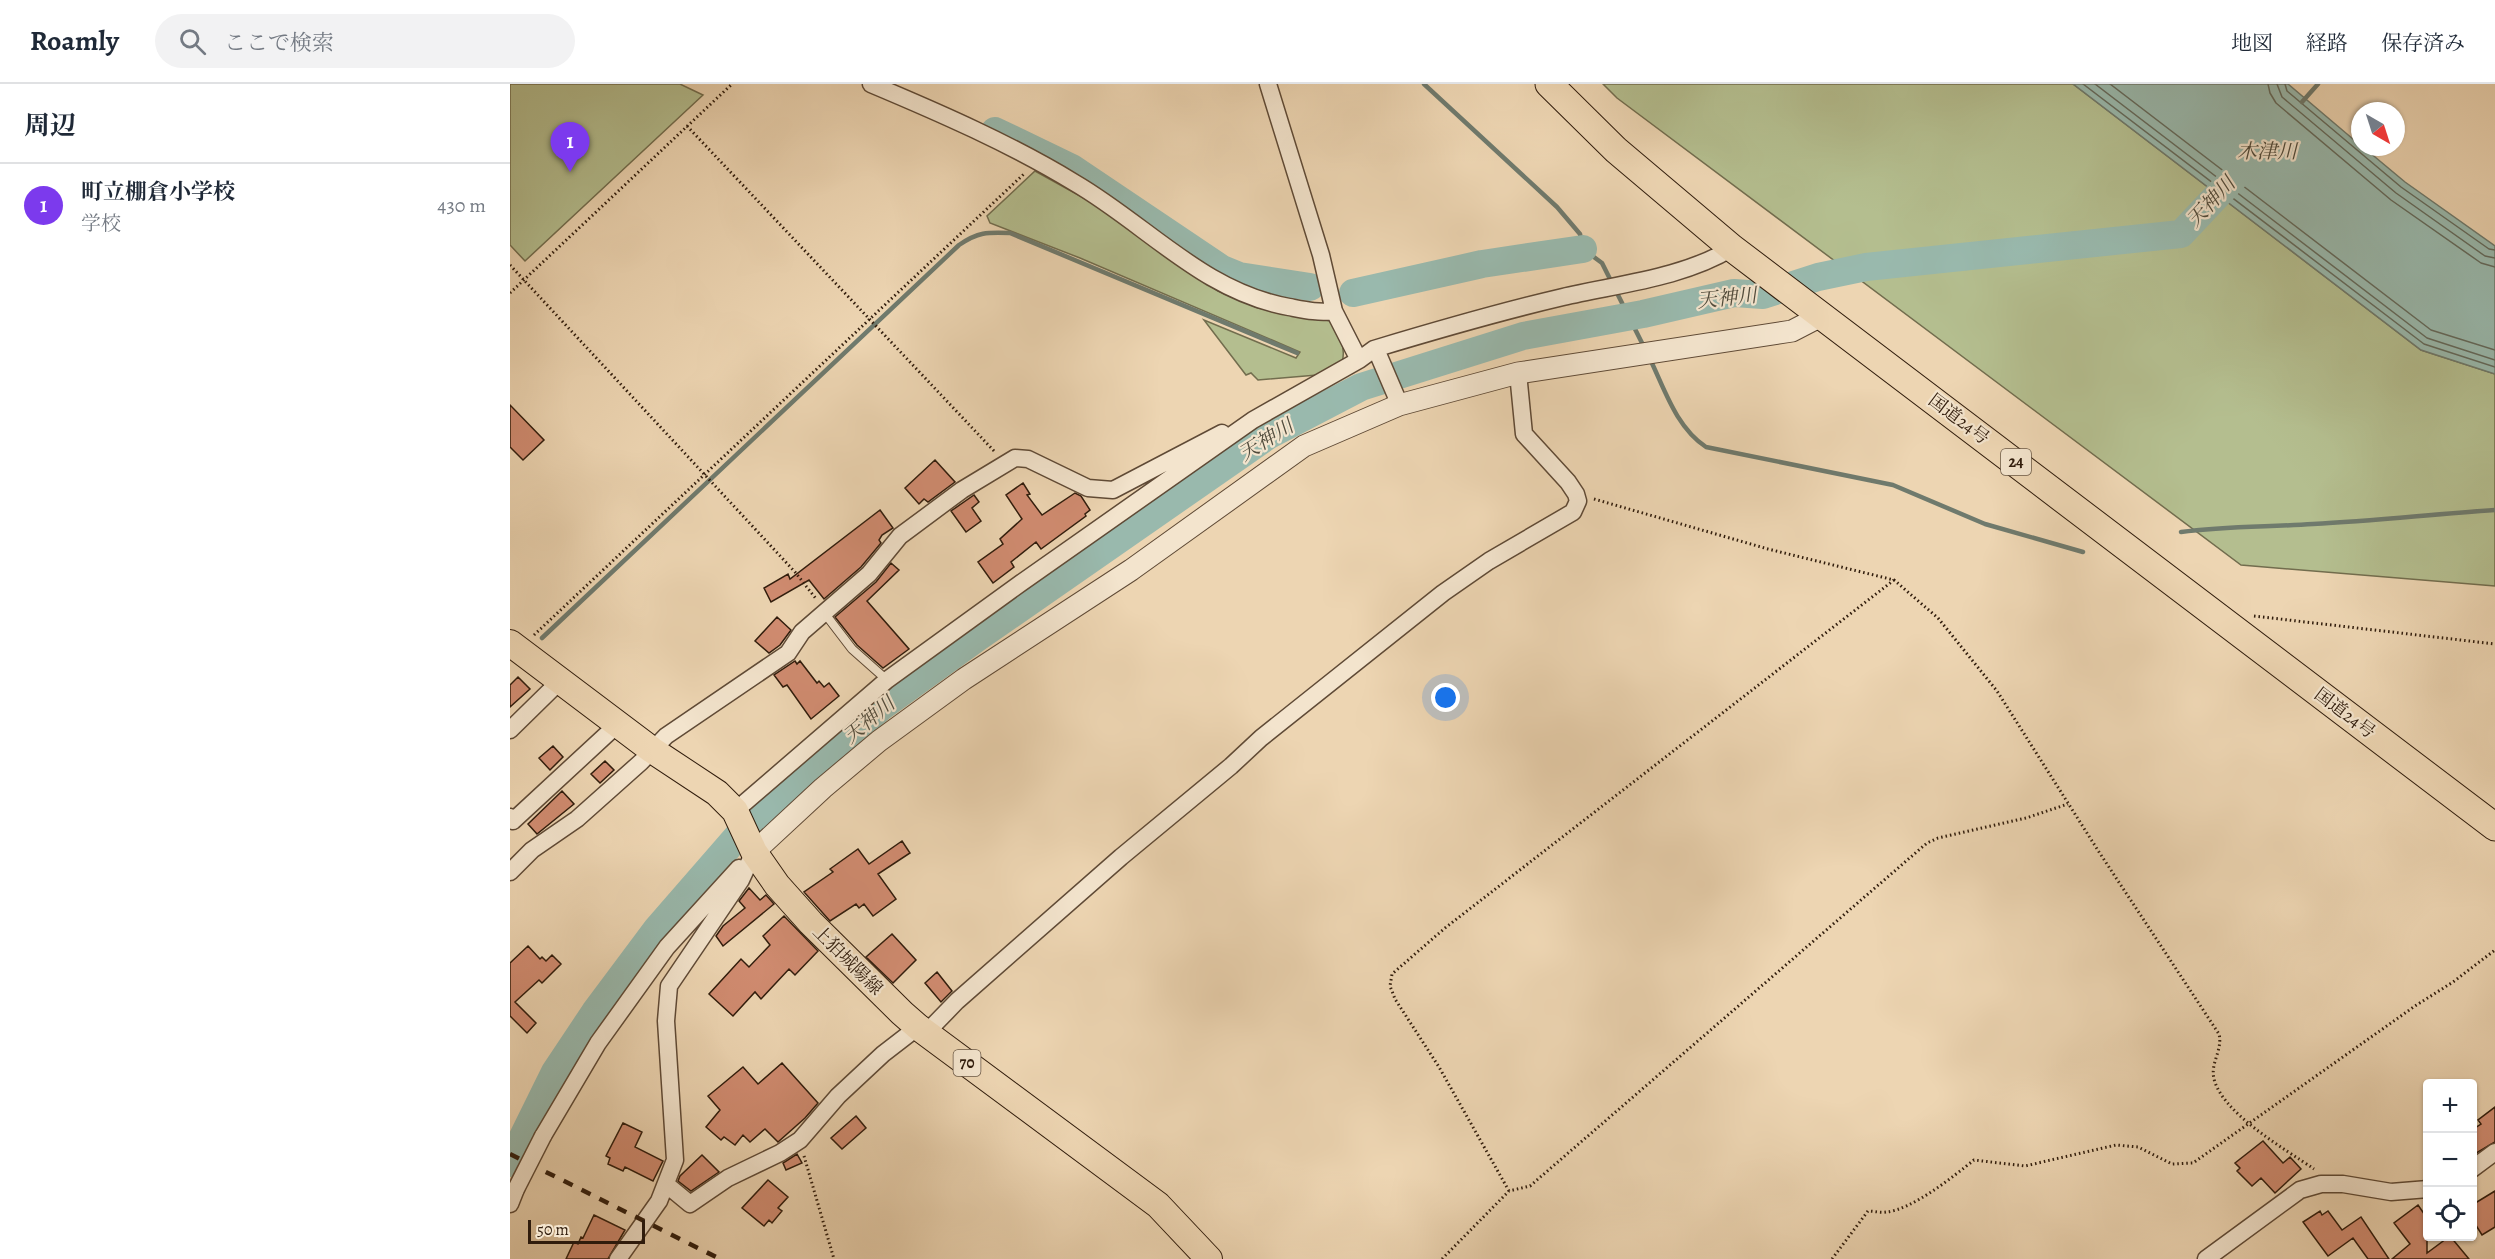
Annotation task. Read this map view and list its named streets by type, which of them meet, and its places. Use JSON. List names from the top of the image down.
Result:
{
  "streets": {
    "highway": ["国道24号", "24"],
    "main road": ["上狛城陽線", "70"]
  },
  "water": ["木津川", "天神川"],
  "scale_bar": "50 m",
  "north": "bottom right",
  "page": {
    "header": "Roamly",
    "search": "ここで検索",
    "nav": ["地図", "経路", "保存済み"],
    "heading": "周辺",
    "pins": "1",
    "list": [
      {
        "mark": "1",
        "name": "町立棚倉小学校",
        "note": "学校",
        "value": "430 m"
      }
    ],
    "map_buttons": ["+", "−"],
    "scale": "50 m"
  }
}
